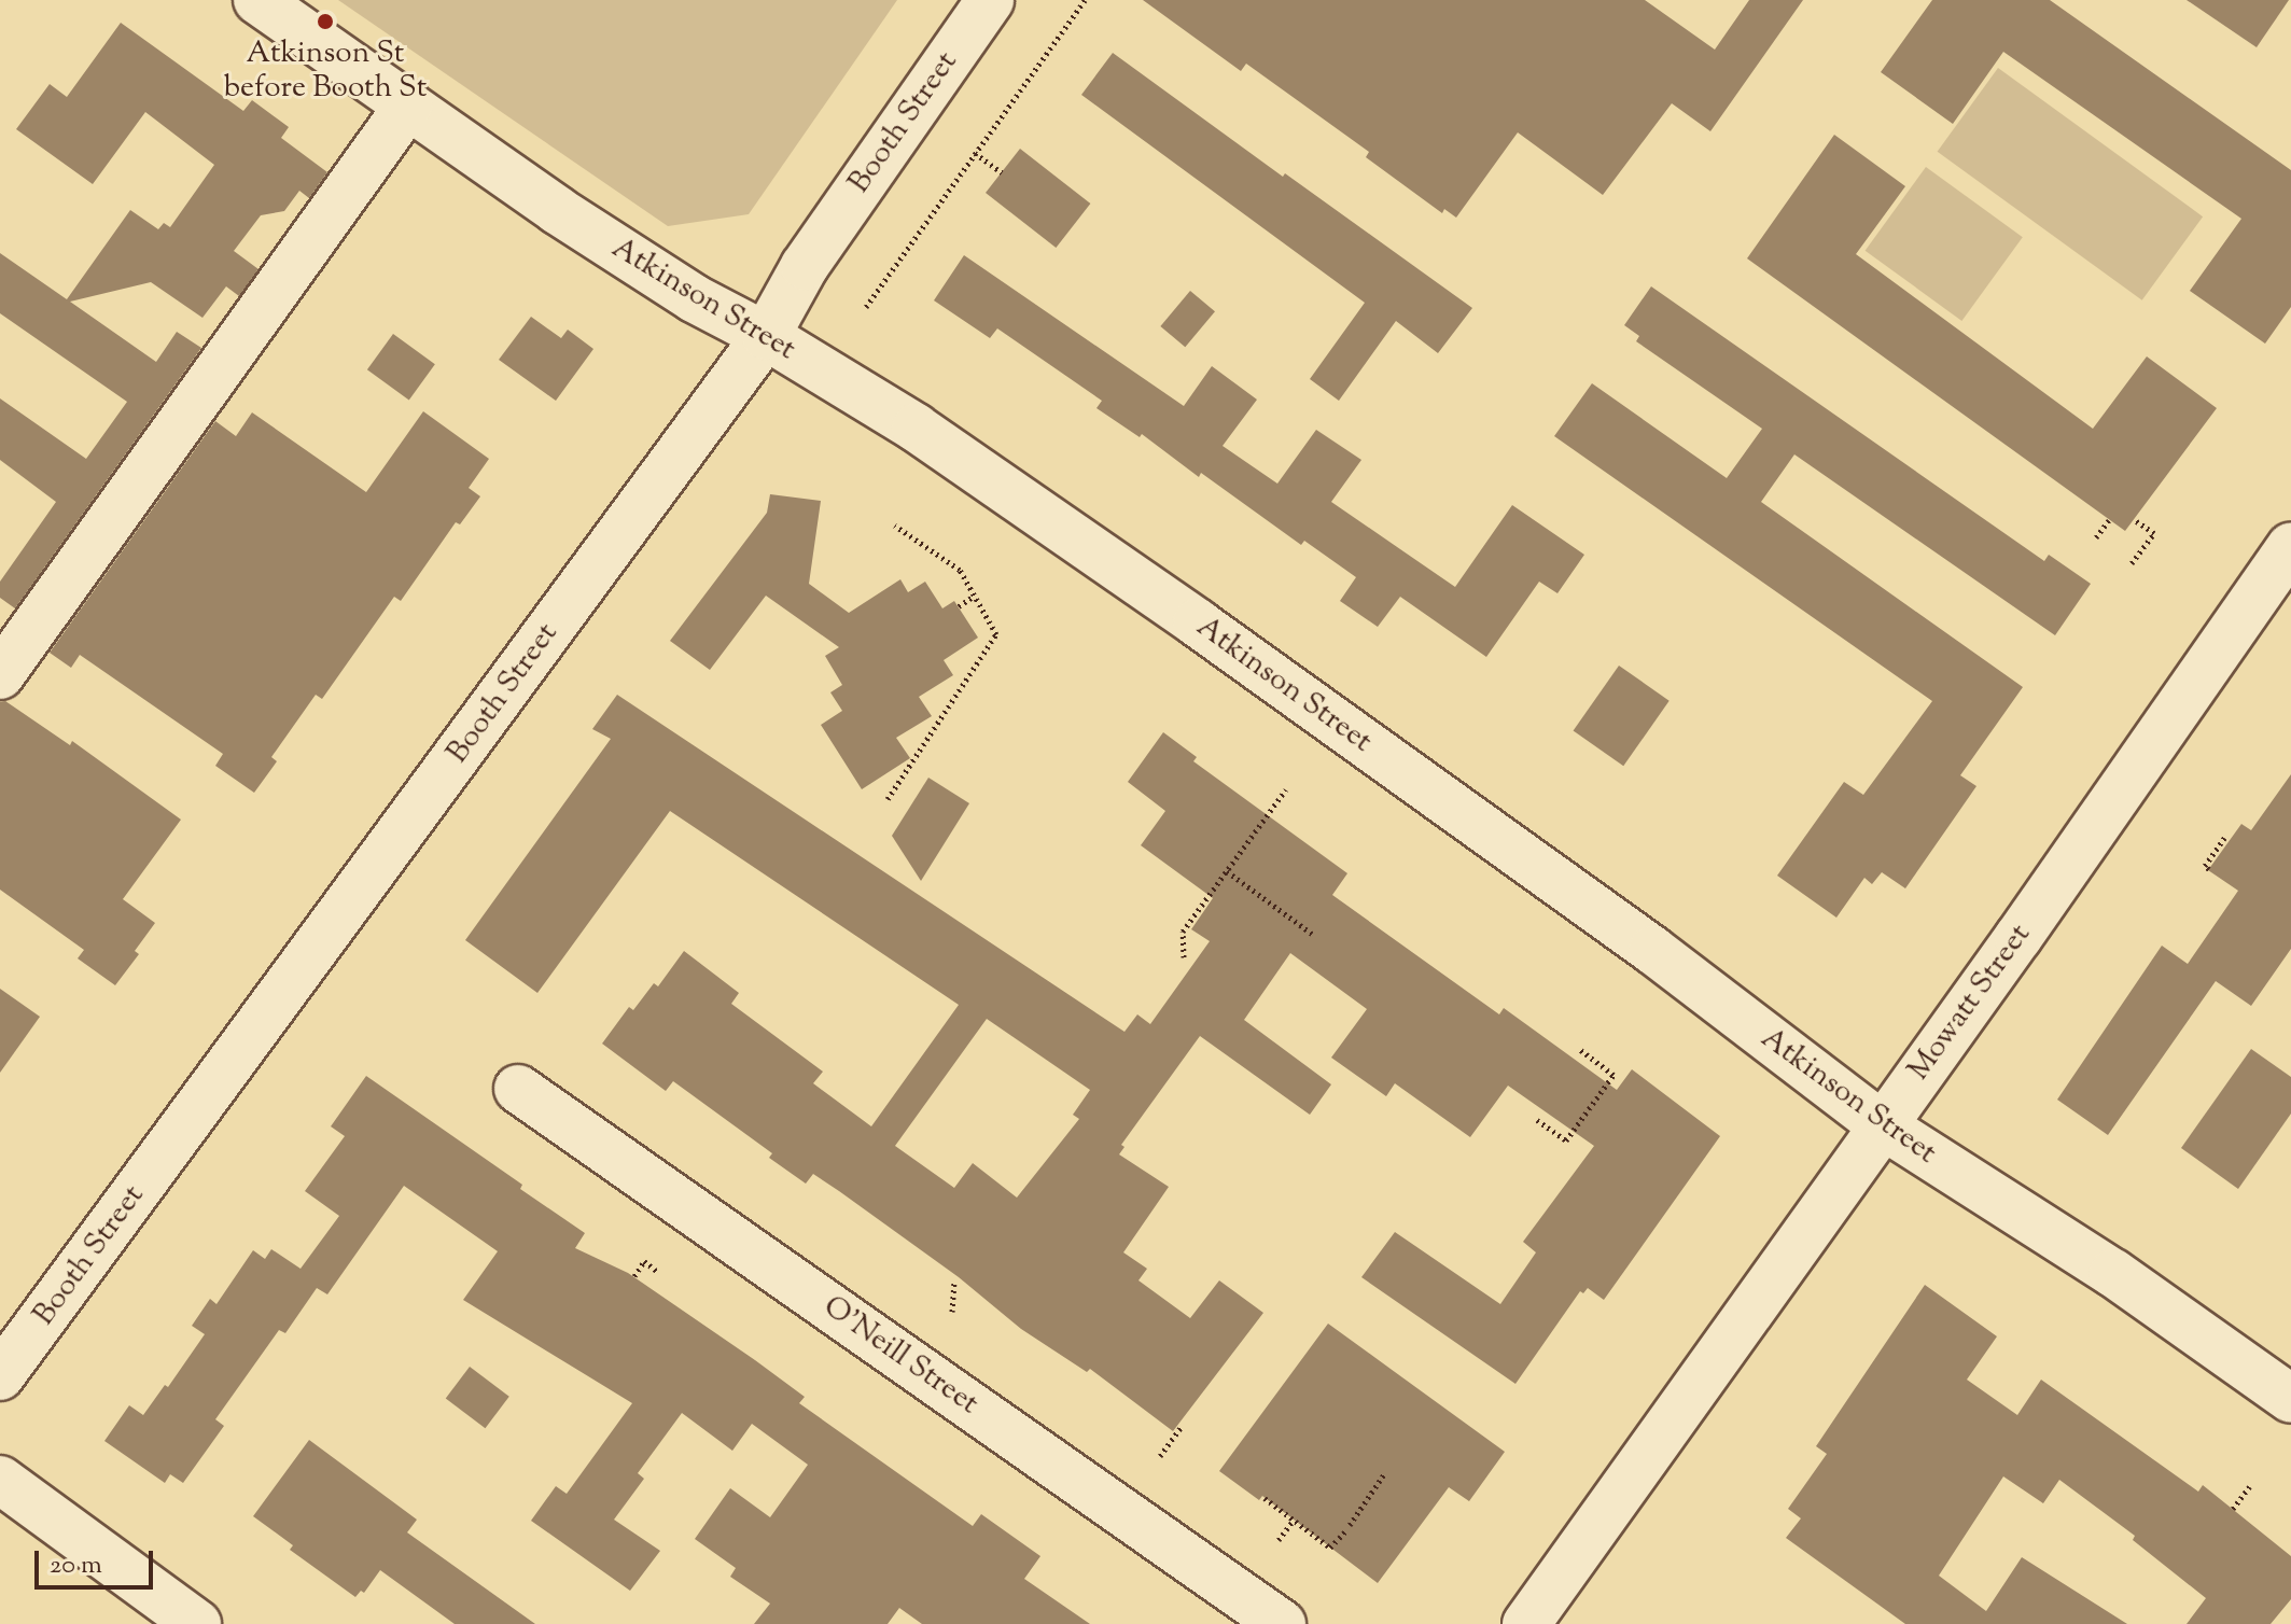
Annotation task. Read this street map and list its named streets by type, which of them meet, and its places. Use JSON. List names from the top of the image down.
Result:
{
  "streets": {
    "street": [
      "Booth Street",
      "Atkinson Street",
      "Mowatt Street",
      "O'Neill Street"
    ]
  },
  "crossings": [
    ["Booth Street", "Atkinson Street"],
    ["Atkinson Street", "Mowatt Street"]
  ],
  "places": ["Atkinson St before Booth St"],
  "scale_bar": "20 m"
}
